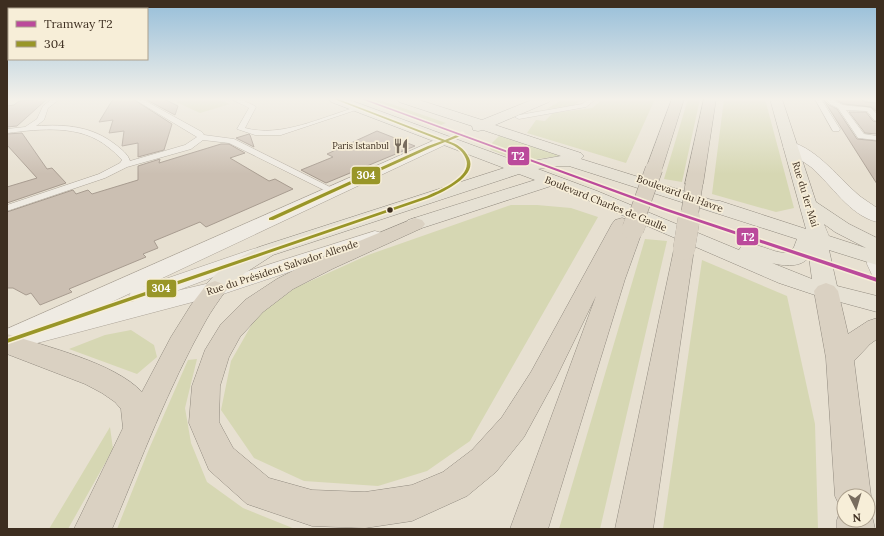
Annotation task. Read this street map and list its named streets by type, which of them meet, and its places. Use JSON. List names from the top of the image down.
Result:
{
  "streets": {
    "main road": [
      "Boulevard du Havre",
      "Rue du 1er Mai",
      "Boulevard Charles de Gaulle",
      "Rue du Président Salvador Allende"
    ]
  },
  "crossings": [
    ["Boulevard du Havre", "Rue du 1er Mai"],
    ["Boulevard du Havre", "Rue du Président Salvador Allende"],
    ["Rue du 1er Mai", "Boulevard Charles de Gaulle"],
    ["Boulevard Charles de Gaulle", "Rue du Président Salvador Allende"]
  ],
  "places": {
    "restaurant": ["Paris Istanbul"]
  },
  "lines": ["tram line T2", "transit line 304"],
  "legend": ["Tramway T2", "304"],
  "north": "bottom"
}
